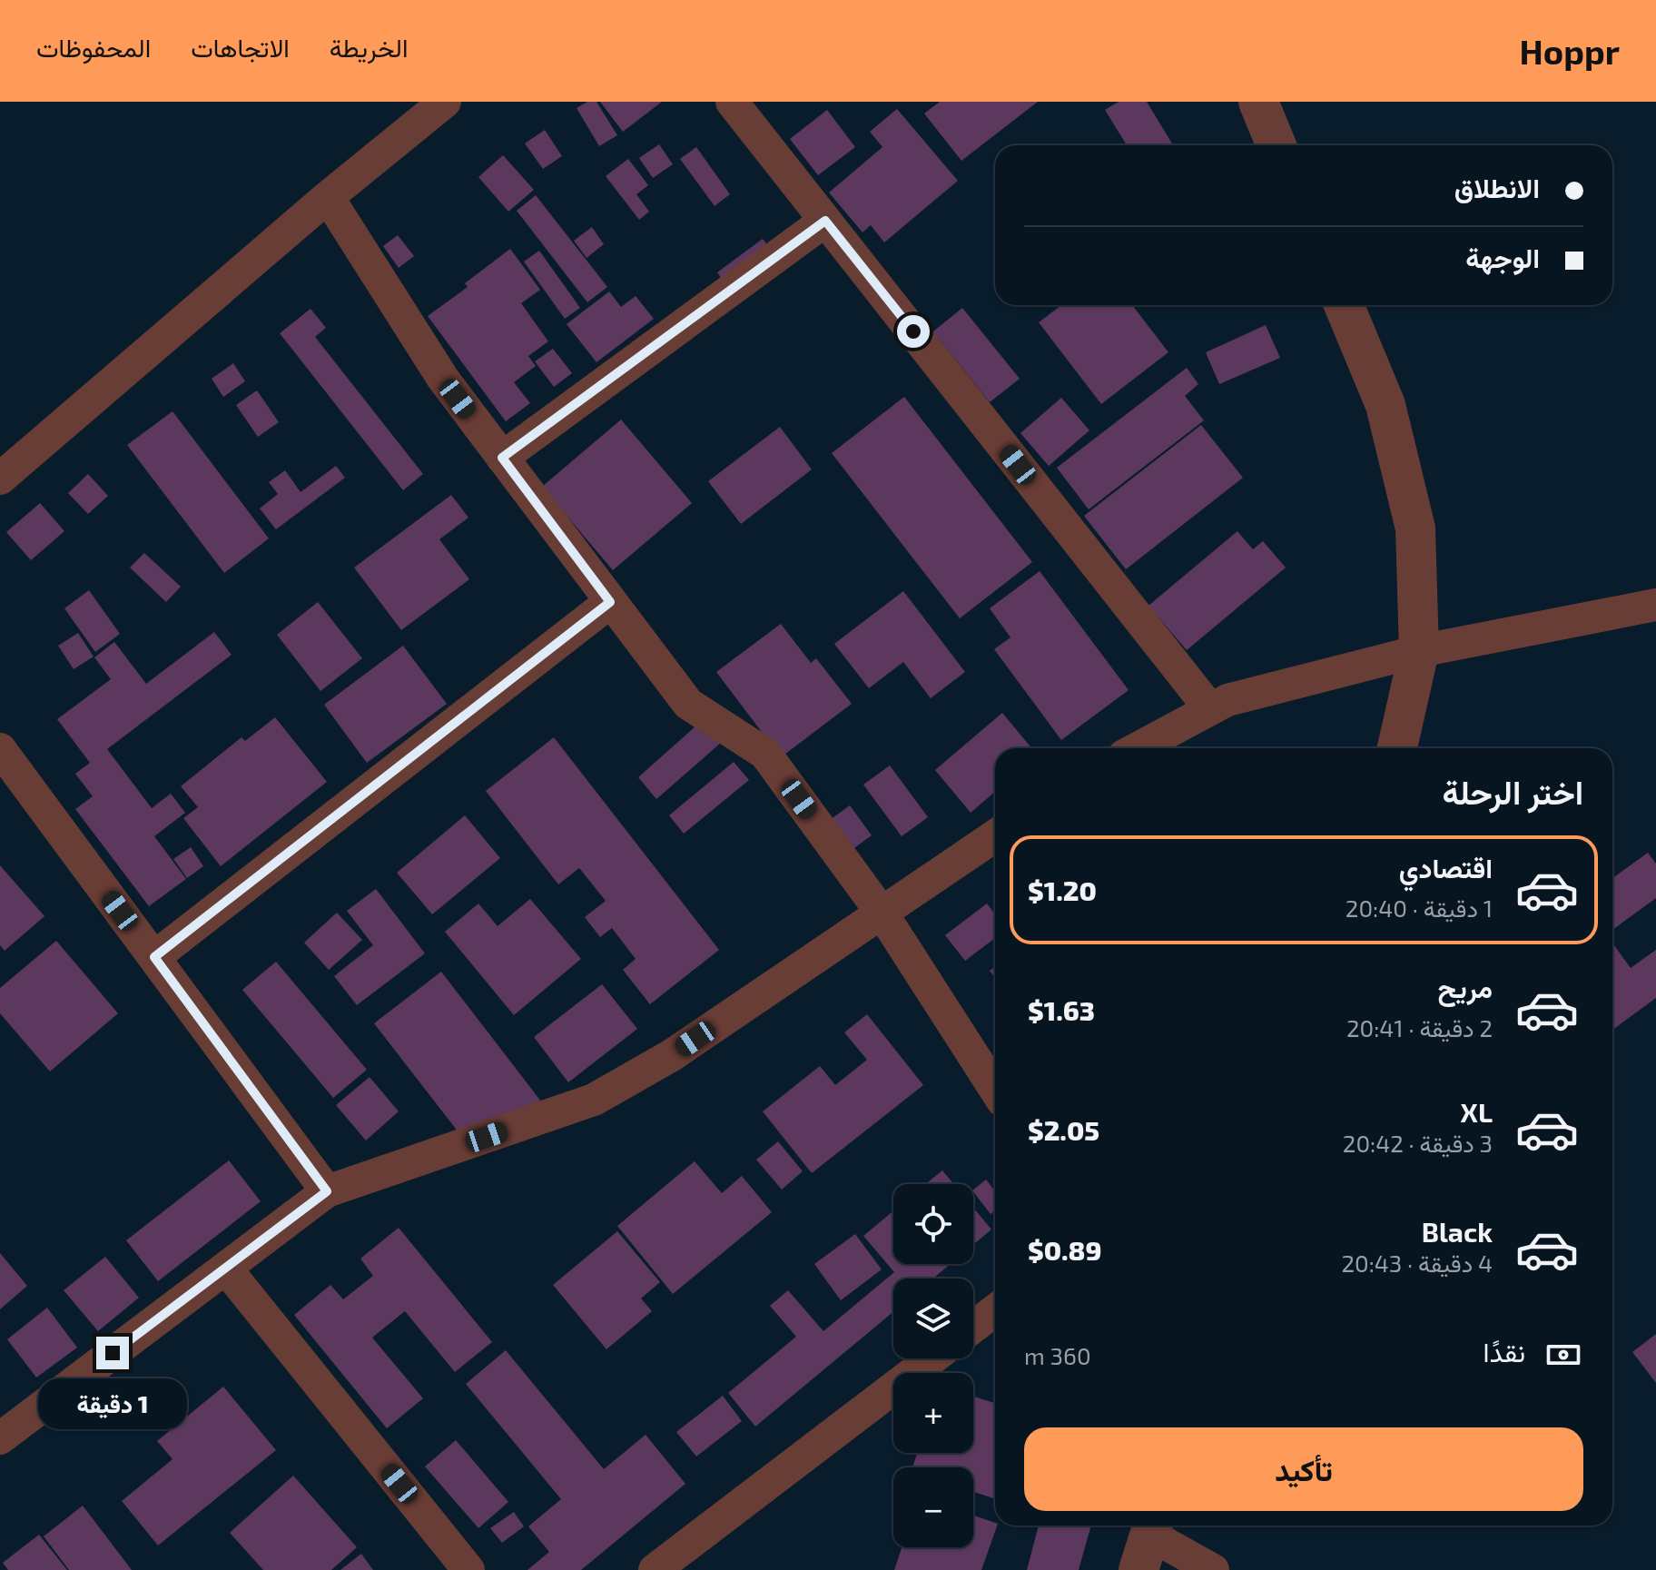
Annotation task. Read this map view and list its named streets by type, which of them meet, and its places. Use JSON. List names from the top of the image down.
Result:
{
  "page": {
    "header": "Hoppr",
    "nav": ["الخريطة", "الاتجاهات", "المحفوظات"],
    "banner": ["الانطلاق", "الوجهة"],
    "heading": "اختر الرحلة",
    "list": [
      {
        "name": "اقتصادي",
        "note": "1 دقيقة · 20:40",
        "value": "$1.20"
      },
      {
        "name": "مريح",
        "note": "2 دقيقة · 20:41",
        "value": "$1.63"
      },
      {
        "name": "XL",
        "note": "3 دقيقة · 20:42",
        "value": "$2.05"
      },
      {
        "name": "Black",
        "note": "4 دقيقة · 20:43",
        "value": "$0.89"
      }
    ],
    "map_buttons": ["+", "−"],
    "pay": ["نقدًا", "360 m"],
    "bubble": "1 دقيقة",
    "buttons": "تأكيد"
  }
}
